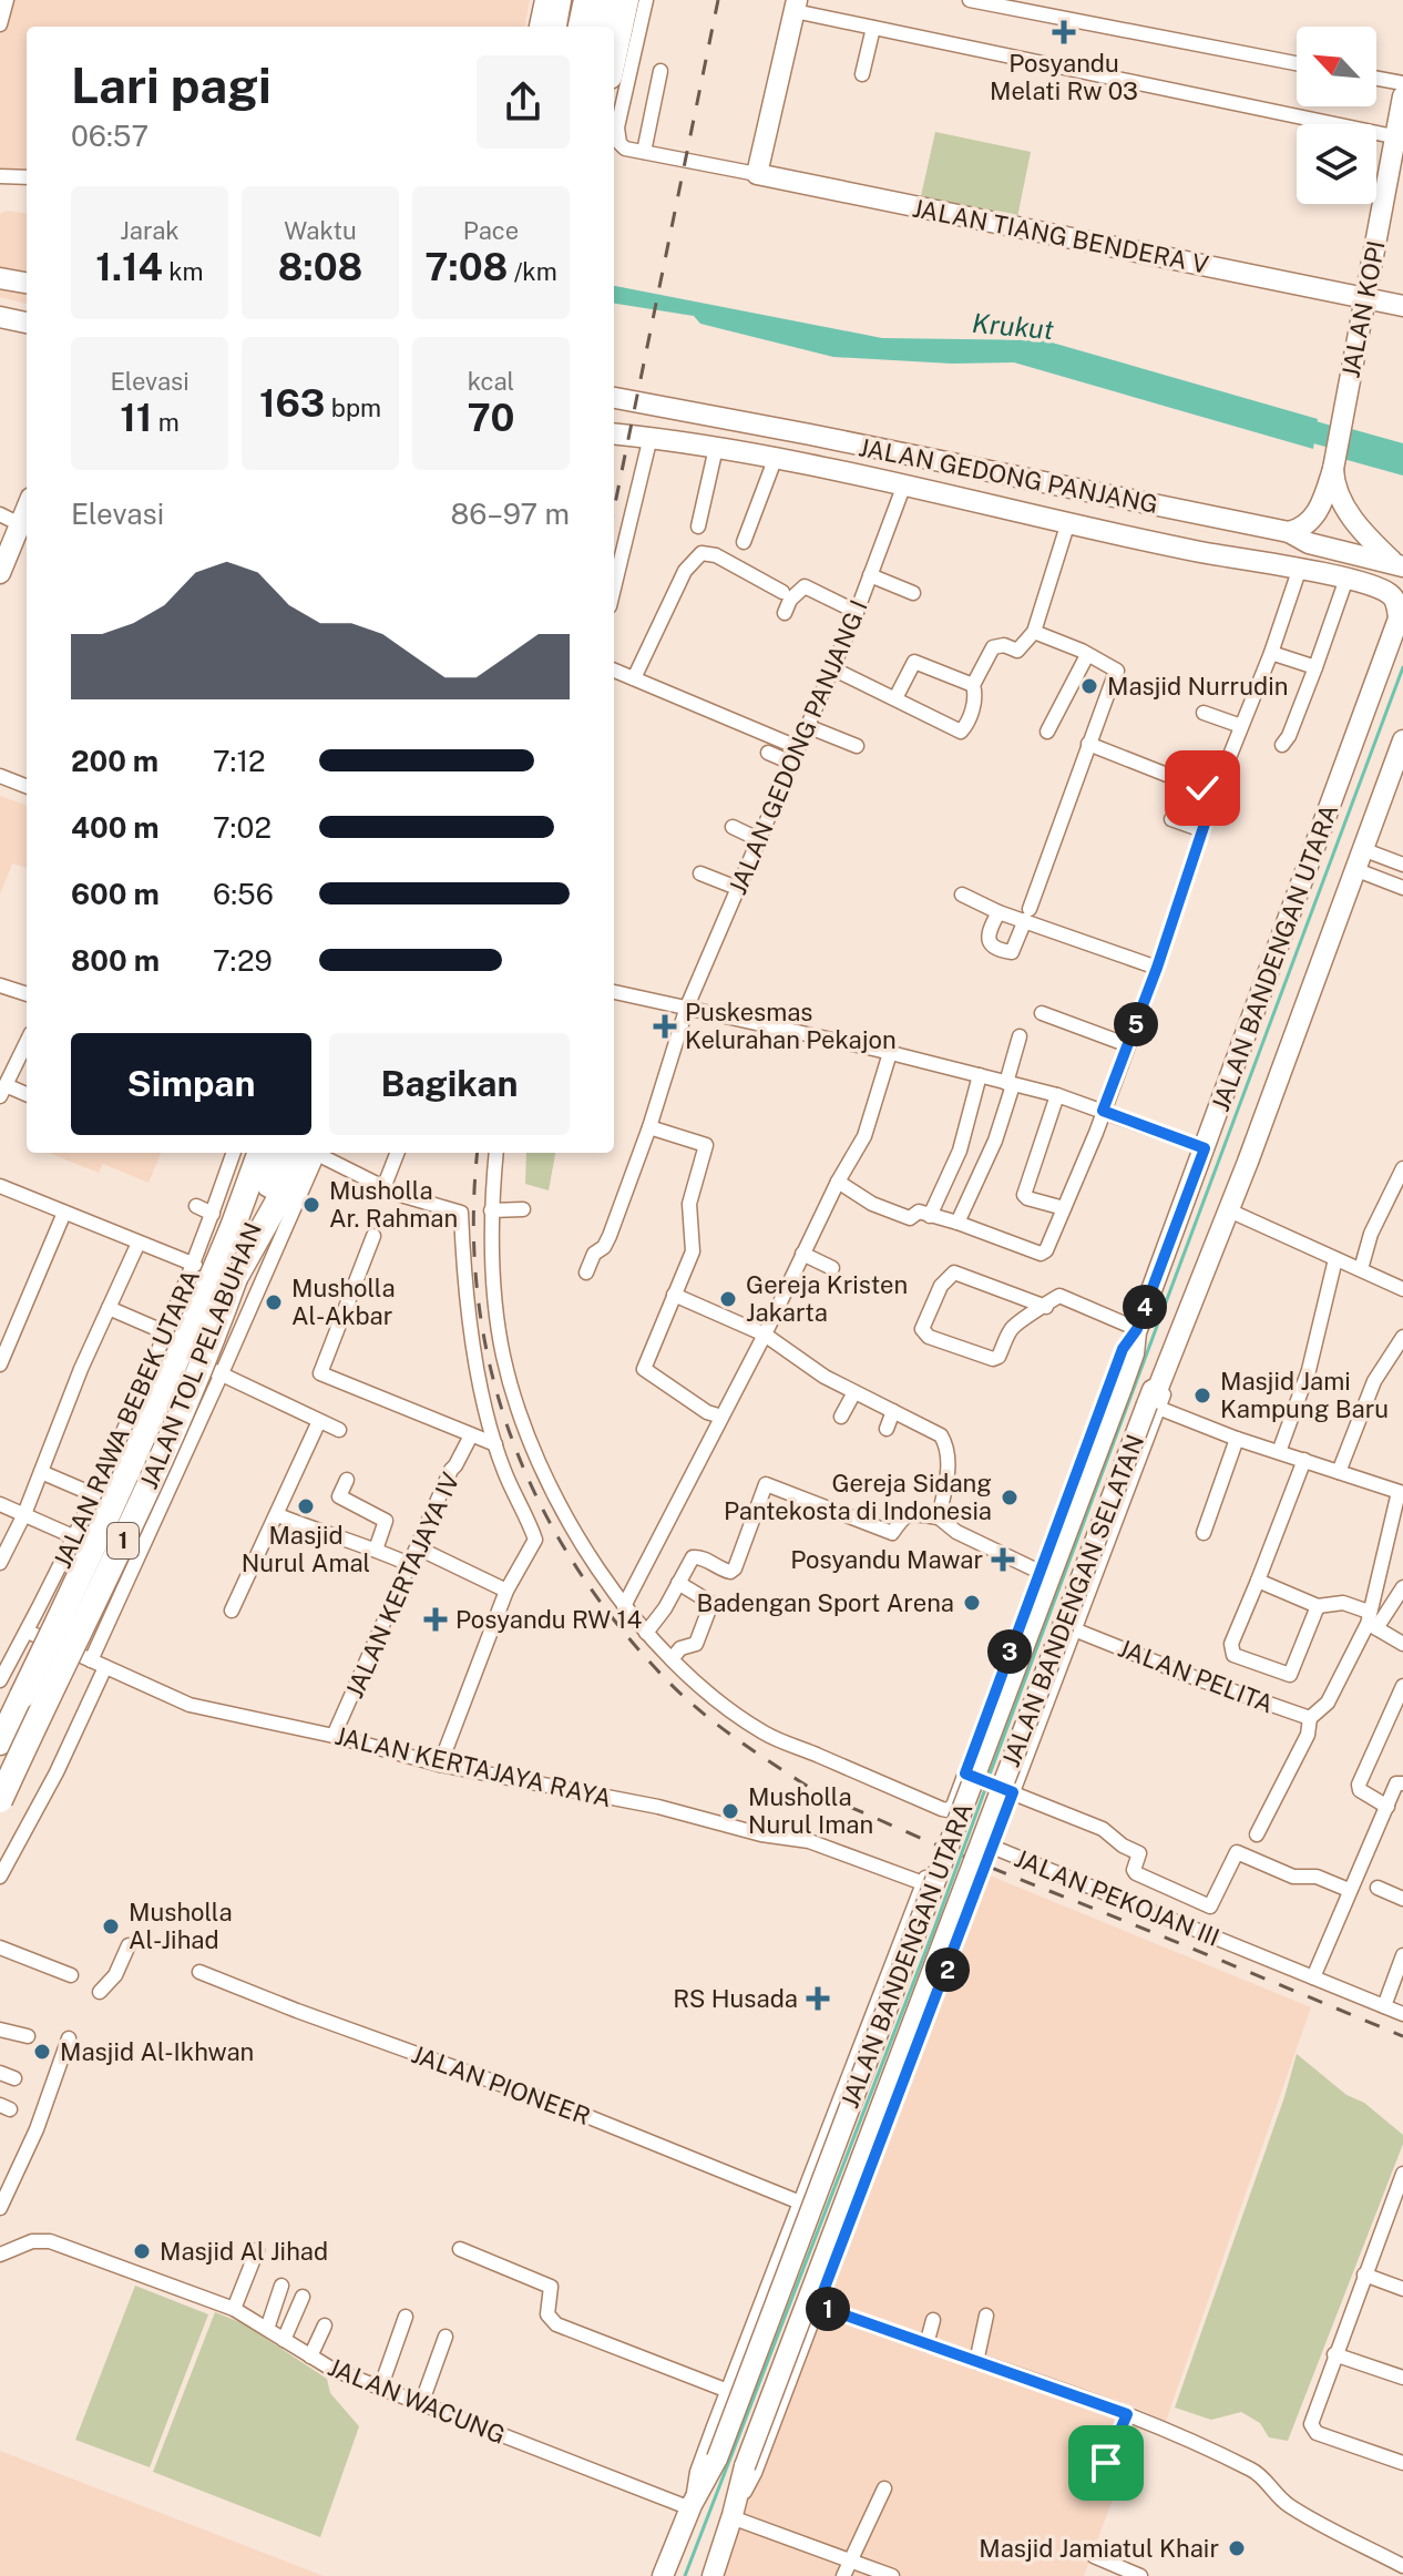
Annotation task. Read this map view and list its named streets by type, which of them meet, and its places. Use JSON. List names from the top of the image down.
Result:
{
  "streets": {
    "highway": ["JALAN TOL PELABUHAN", "1"],
    "main road": [
      "JALAN TIANG BENDERA V",
      "JALAN KOPI",
      "JALAN GEDONG PANJANG",
      "JALAN BANDENGAN UTARA",
      "JALAN BANDENGAN SELATAN"
    ],
    "street": [
      "JALAN GEDONG PANJANG I",
      "JALAN RAWA BEBEK UTARA",
      "JALAN KERTAJAYA IV",
      "JALAN PELITA",
      "JALAN KERTAJAYA RAYA",
      "JALAN PEKOJAN III",
      "JALAN PIONEER",
      "JALAN WACUNG"
    ]
  },
  "crossings": [
    ["JALAN TIANG BENDERA V", "JALAN KOPI"],
    ["JALAN KOPI", "JALAN GEDONG PANJANG"],
    ["JALAN GEDONG PANJANG", "JALAN GEDONG PANJANG I"],
    ["JALAN GEDONG PANJANG", "JALAN BANDENGAN UTARA"],
    ["JALAN BANDENGAN UTARA", "JALAN PIONEER"],
    ["JALAN BANDENGAN UTARA", "JALAN WACUNG"],
    ["JALAN RAWA BEBEK UTARA", "JALAN KERTAJAYA RAYA"],
    ["JALAN KERTAJAYA IV", "JALAN KERTAJAYA RAYA"],
    ["JALAN BANDENGAN SELATAN", "JALAN PEKOJAN III"],
    ["JALAN PELITA", "JALAN PEKOJAN III"]
  ],
  "water": ["Krukut"],
  "places": {
    "health": [
      "Posyandu Melati Rw 03",
      "Puskesmas Kelurahan Pekajon",
      "Posyandu Mawar",
      "Posyandu RW 14",
      "RS Husada"
    ],
    "other": [
      "Masjid Nurrudin",
      "Musholla Ar. Rahman",
      "Gereja Kristen Jakarta",
      "Musholla Al-Akbar",
      "Masjid Jami Kampung Baru",
      "Gereja Sidang Pantekosta di Indonesia",
      "Masjid Nurul Amal",
      "Badengan Sport Arena",
      "Musholla Nurul Iman",
      "Musholla Al-Jihad",
      "Masjid Al-Ikhwan",
      "Masjid Al Jihad",
      "Masjid Jamiatul Khair"
    ]
  },
  "north": "top left",
  "page": {
    "heading": ["Lari pagi", "06:57"],
    "stats": [
      ["Jarak", "1.14 km"],
      ["Waktu", "8:08"],
      ["Pace", "7:08 /km"],
      ["Elevasi", "11 m"],
      ["163 bpm"],
      ["kcal", "70"]
    ],
    "chart": ["Elevasi", "86–97 m"],
    "list": [
      {
        "name": "200 m",
        "note": "7:12"
      },
      {
        "name": "400 m",
        "note": "7:02"
      },
      {
        "name": "600 m",
        "note": "6:56"
      },
      {
        "name": "800 m",
        "note": "7:29"
      }
    ],
    "pins": [
      "5",
      "4",
      "3",
      "2",
      "1"
    ],
    "buttons": ["Simpan", "Bagikan"]
  }
}
